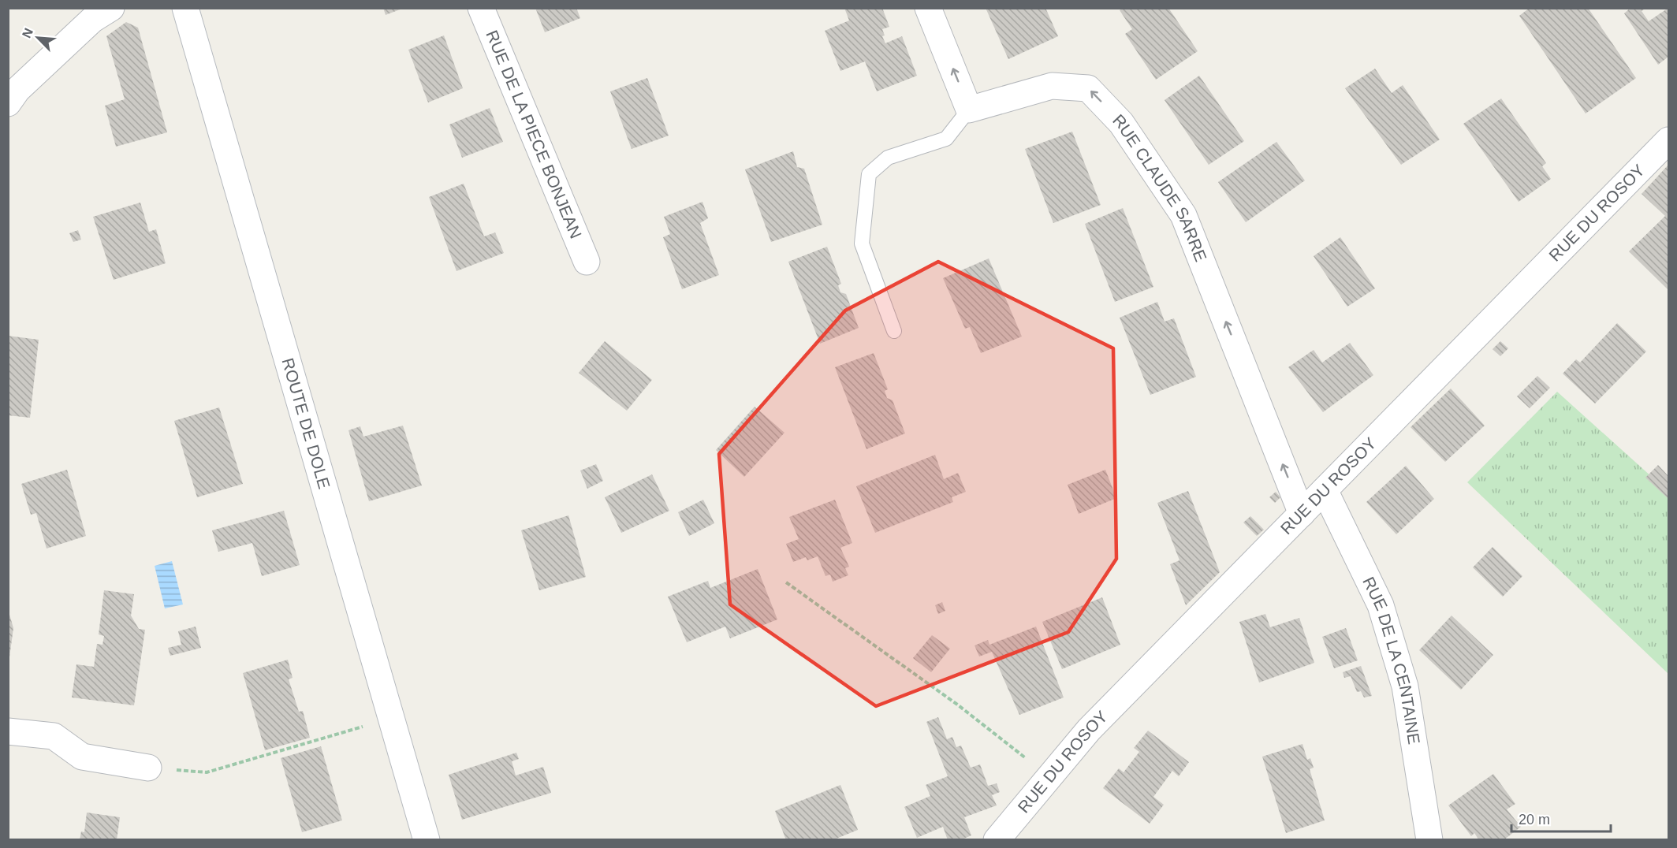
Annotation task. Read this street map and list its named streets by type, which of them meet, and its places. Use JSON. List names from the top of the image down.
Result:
{
  "streets": {
    "street": [
      "RUE DE LA PIECE BONJEAN",
      "RUE CLAUDE SARRE",
      "RUE DU ROSOY",
      "ROUTE DE DOLE",
      "RUE DE LA CENTAINE"
    ]
  },
  "crossings": [
    ["RUE CLAUDE SARRE", "RUE DU ROSOY"],
    ["RUE DU ROSOY", "RUE DE LA CENTAINE"]
  ],
  "one_way": ["RUE CLAUDE SARRE"],
  "scale_bar": "20 m",
  "north": "top left"
}
